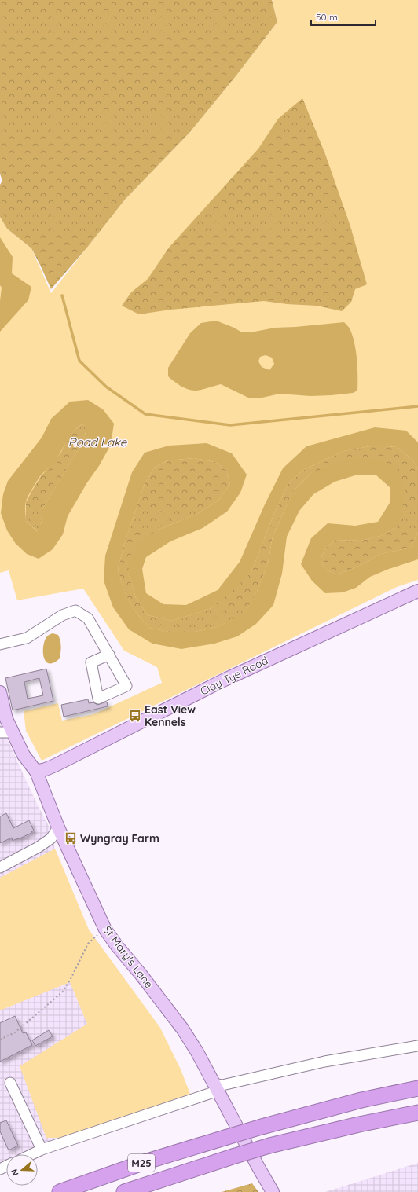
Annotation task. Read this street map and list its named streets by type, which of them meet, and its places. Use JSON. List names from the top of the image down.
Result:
{
  "streets": {
    "highway": ["M25"],
    "main road": ["Clay Tye Road", "St Mary's Lane"]
  },
  "crossings": [
    ["Clay Tye Road", "St Mary's Lane"]
  ],
  "water": ["Road Lake"],
  "places": {
    "bus stop": ["East View Kennels", "Wyngray Farm"]
  },
  "scale_bar": "50 m",
  "north": "left"
}
